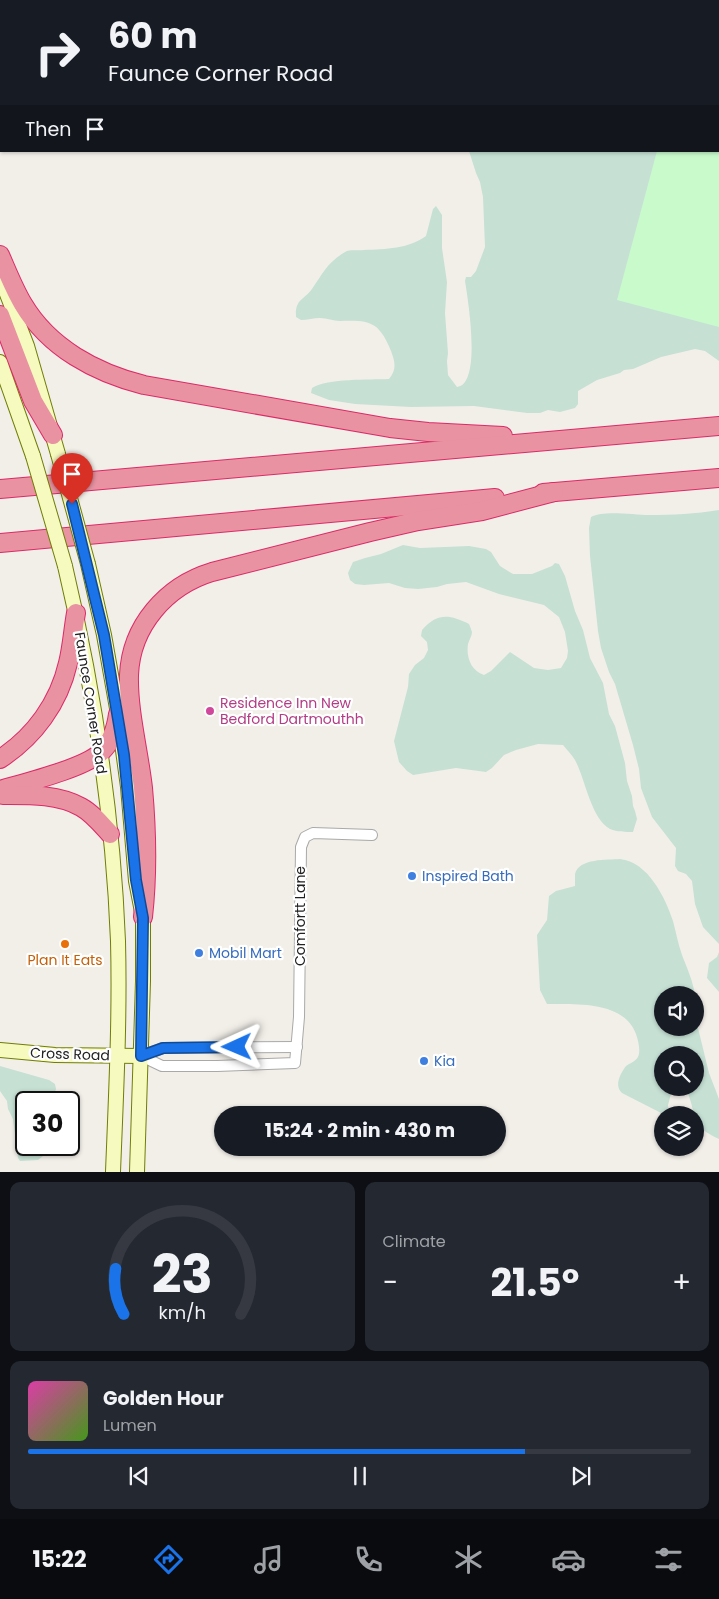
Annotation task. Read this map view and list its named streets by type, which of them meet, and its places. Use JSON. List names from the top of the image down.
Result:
{
  "streets": {
    "main road": ["Faunce Corner Road", "Cross Road"],
    "street": ["Comfortt Lane"]
  },
  "crossings": [
    ["Faunce Corner Road", "Comfortt Lane"],
    ["Faunce Corner Road", "Cross Road"],
    ["Comfortt Lane", "Cross Road"]
  ],
  "places": [
    "Residence Inn New Bedford Dartmouthh",
    "Inspired Bath",
    "Plan It Eats",
    "Mobil Mart",
    "Kia"
  ],
  "page": {
    "turn": ["60 m", "Faunce Corner Road"],
    "then": "Then",
    "limit": "30",
    "trip": "15:24 · 2 min · 430 m",
    "tile": "Climate",
    "heat": ["−", "21.5°", "+"],
    "song": ["Golden Hour", "Lumen"],
    "tabs": "15:22",
    "gauge": ["23", "km/h"]
  }
}
